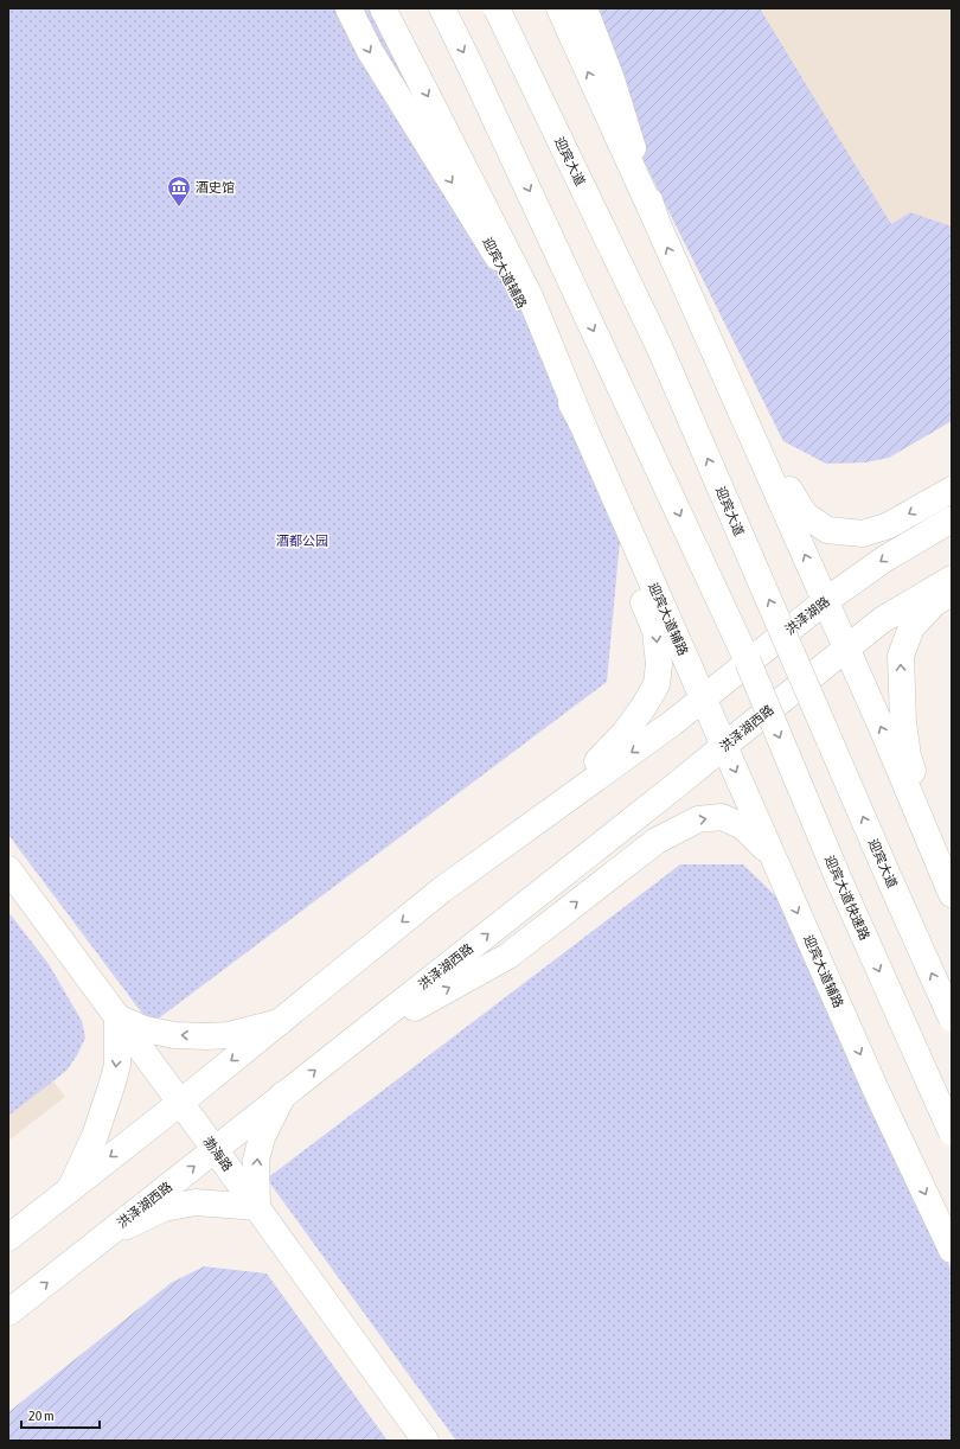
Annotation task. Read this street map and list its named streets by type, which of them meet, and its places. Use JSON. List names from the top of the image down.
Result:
{
  "streets": {
    "main road": [
      "迎宾大道",
      "迎宾大道辅路",
      "洪泽湖路",
      "洪泽湖西路",
      "迎宾大道快速路",
      "渤海路"
    ]
  },
  "crossings": [
    ["迎宾大道辅路", "洪泽湖路"],
    ["迎宾大道辅路", "洪泽湖西路"],
    ["洪泽湖西路", "渤海路"]
  ],
  "one_way": ["洪泽湖路"],
  "parks": ["酒都公园"],
  "places": {
    "museum": ["酒史馆"]
  },
  "scale_bar": "20 m"
}
